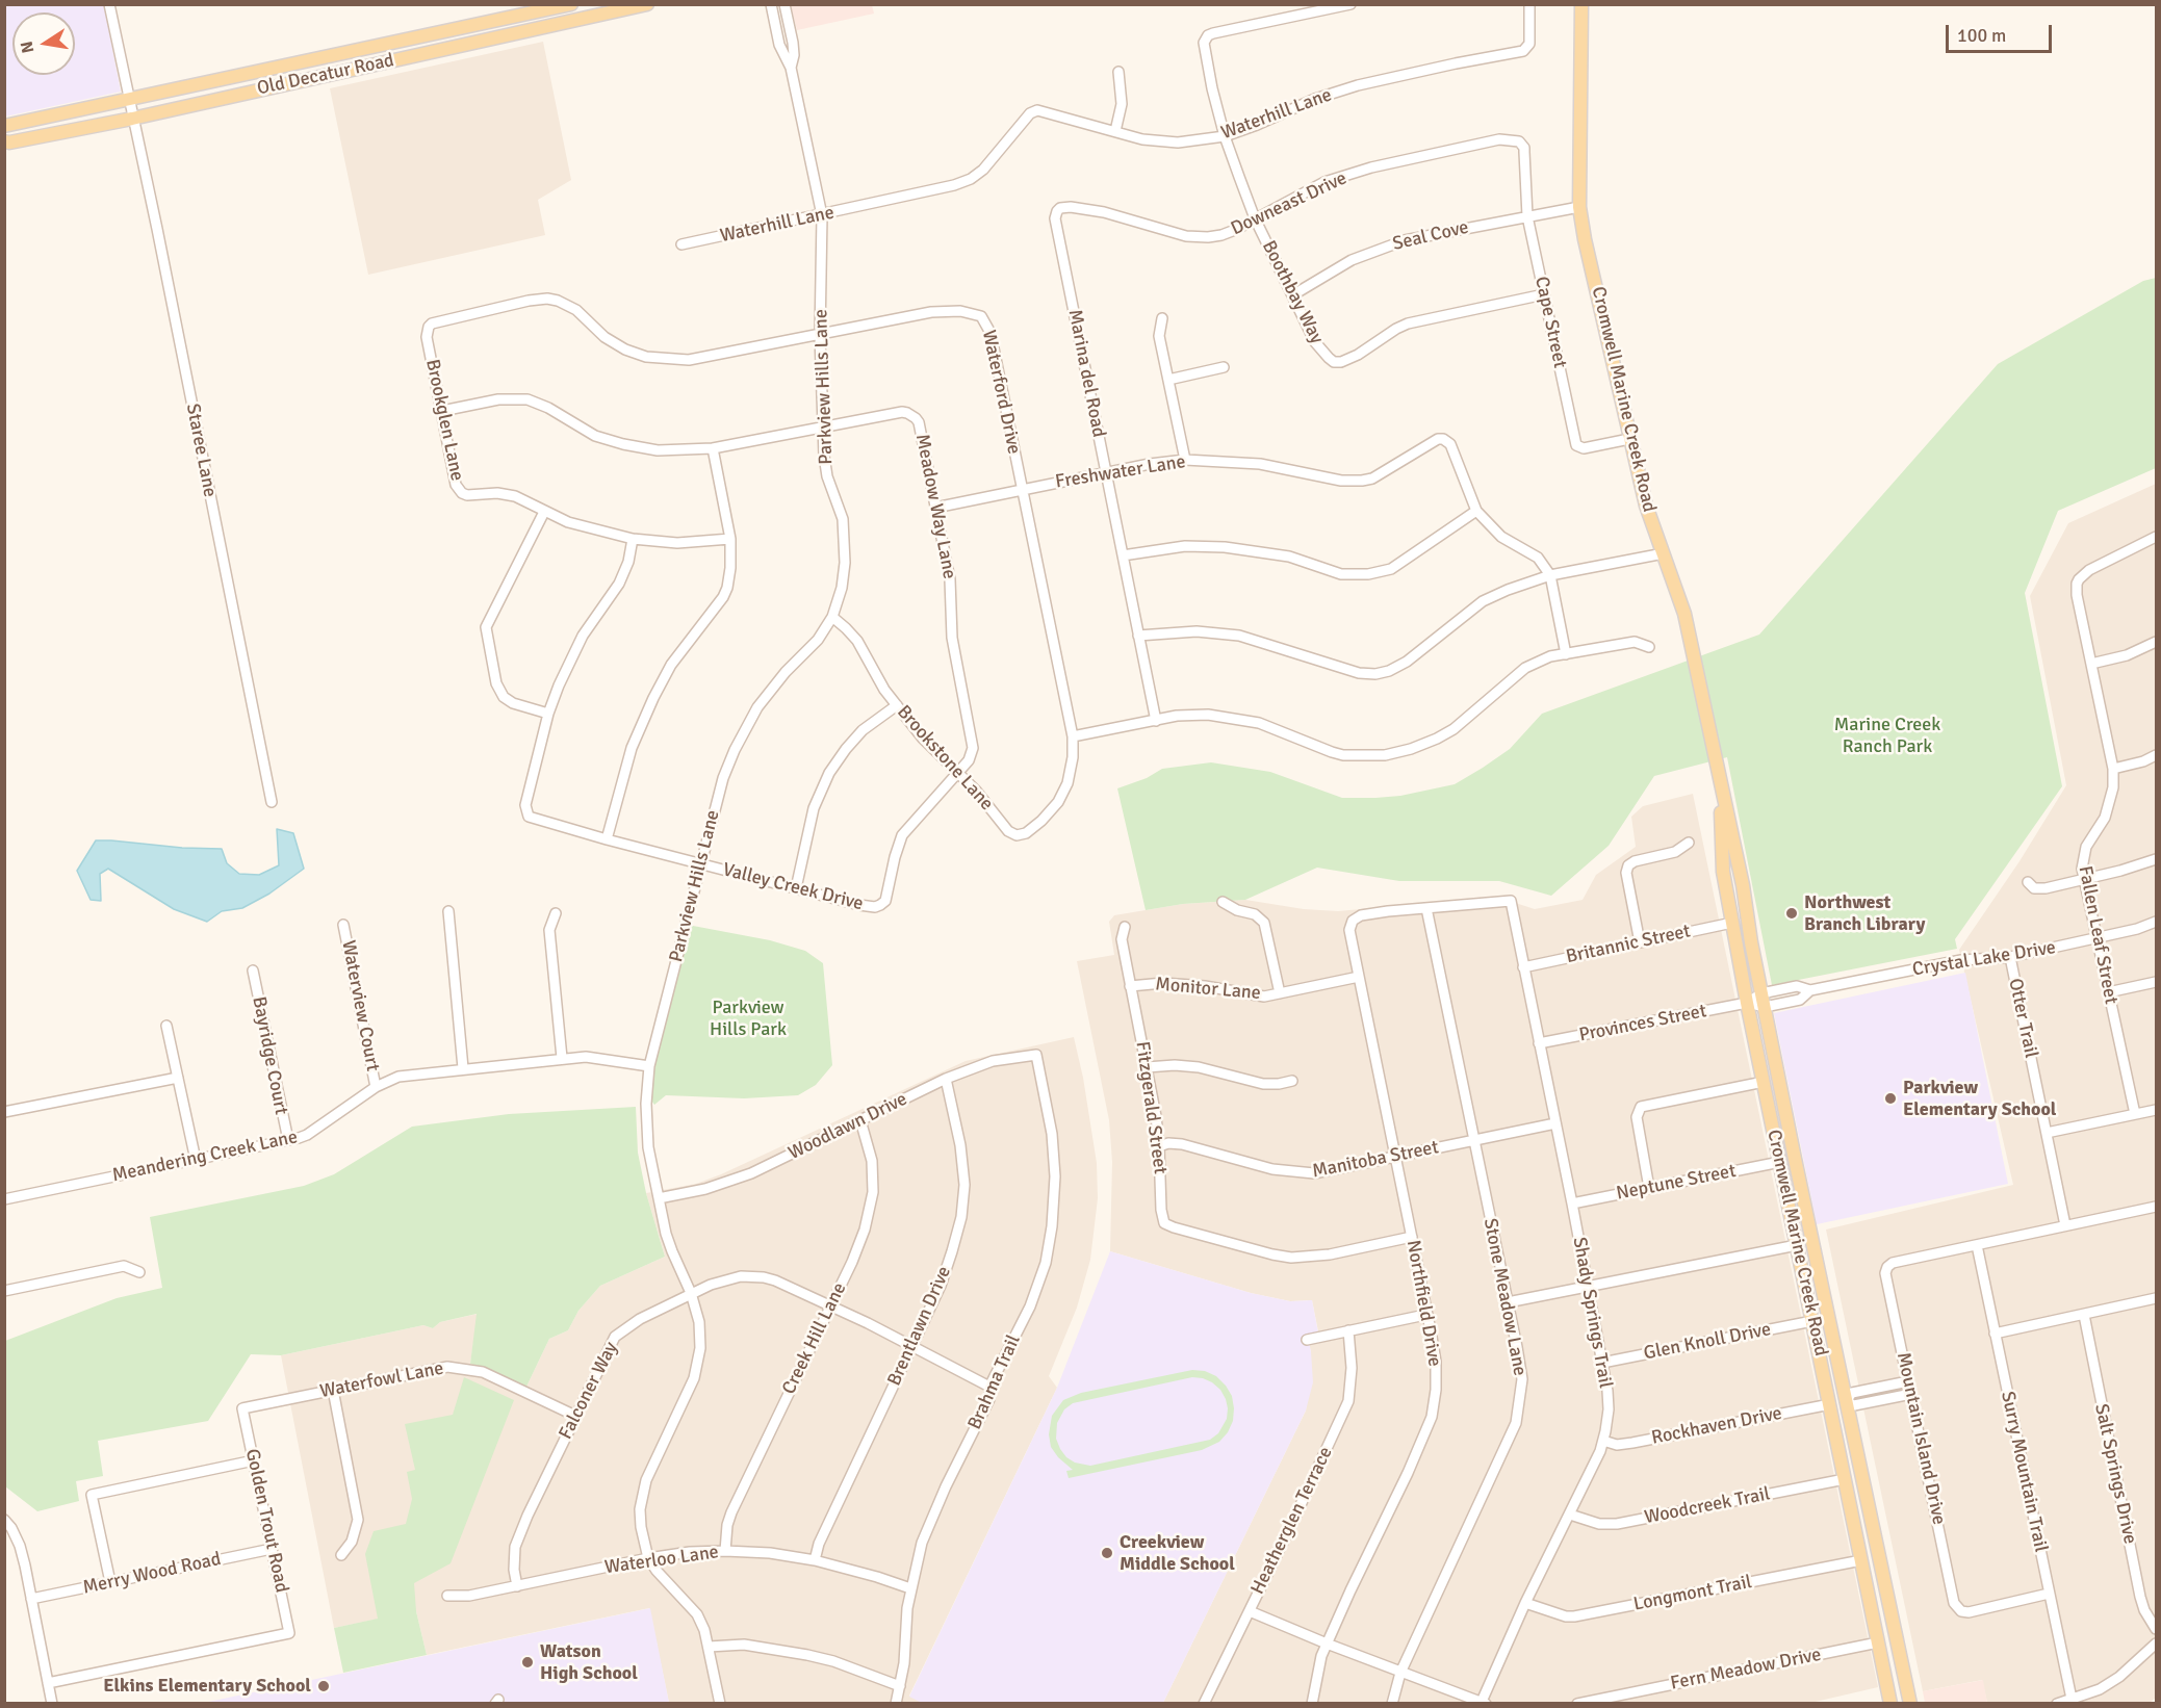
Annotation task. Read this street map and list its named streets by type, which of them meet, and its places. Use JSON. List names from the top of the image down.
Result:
{
  "streets": {
    "main road": ["Old Decatur Road", "Cromwell Marine Creek Road"],
    "street": [
      "Waterhill Lane",
      "Downeast Drive",
      "Seal Cove",
      "Boothbay Way",
      "Cape Street",
      "Marina del Road",
      "Parkview Hills Lane",
      "Waterford Drive",
      "Brookglen Lane",
      "Staree Lane",
      "Freshwater Lane",
      "Meadow Way Lane",
      "Brookstone Lane",
      "Valley Creek Drive",
      "Fallen Leaf Street",
      "Britannic Street",
      "Crystal Lake Drive",
      "Monitor Lane",
      "Waterview Court",
      "Otter Trail",
      "Provinces Street",
      "Bayridge Court",
      "Fitzgerald Street",
      "Woodlawn Drive",
      "Meandering Creek Lane",
      "Manitoba Street",
      "Neptune Street",
      "Stone Meadow Lane",
      "Northfield Drive",
      "Shady Springs Trail",
      "Brentlawn Drive",
      "Creek Hill Lane",
      "Glen Knoll Drive",
      "Waterfowl Lane",
      "Brahma Trail",
      "Falconer Way",
      "Rockhaven Drive",
      "Mountain Island Drive",
      "Surry Mountain Trail",
      "Salt Springs Drive",
      "Woodcreek Trail",
      "Golden Trout Road",
      "Heatherglen Terrace",
      "Waterloo Lane",
      "Merry Wood Road",
      "Longmont Trail",
      "Fern Meadow Drive"
    ]
  },
  "crossings": [
    ["Old Decatur Road", "Staree Lane"],
    ["Waterhill Lane", "Boothbay Way"],
    ["Waterhill Lane", "Parkview Hills Lane"],
    ["Downeast Drive", "Boothbay Way"],
    ["Downeast Drive", "Cape Street"],
    ["Downeast Drive", "Marina del Road"],
    ["Seal Cove", "Boothbay Way"],
    ["Seal Cove", "Cape Street"],
    ["Seal Cove", "Cromwell Marine Creek Road"],
    ["Boothbay Way", "Cape Street"],
    ["Cape Street", "Cromwell Marine Creek Road"],
    ["Marina del Road", "Freshwater Lane"],
    ["Parkview Hills Lane", "Waterford Drive"],
    ["Parkview Hills Lane", "Meadow Way Lane"],
    ["Parkview Hills Lane", "Brookstone Lane"],
    ["Parkview Hills Lane", "Valley Creek Drive"],
    ["Parkview Hills Lane", "Woodlawn Drive"],
    ["Parkview Hills Lane", "Meandering Creek Lane"],
    ["Parkview Hills Lane", "Falconer Way"],
    ["Parkview Hills Lane", "Waterloo Lane"],
    ["Waterford Drive", "Brookglen Lane"],
    ["Waterford Drive", "Freshwater Lane"],
    ["Waterford Drive", "Brookstone Lane"],
    ["Cromwell Marine Creek Road", "Britannic Street"],
    ["Cromwell Marine Creek Road", "Crystal Lake Drive"],
    ["Cromwell Marine Creek Road", "Provinces Street"],
    ["Cromwell Marine Creek Road", "Neptune Street"],
    ["Cromwell Marine Creek Road", "Glen Knoll Drive"],
    ["Cromwell Marine Creek Road", "Rockhaven Drive"],
    ["Cromwell Marine Creek Road", "Woodcreek Trail"],
    ["Cromwell Marine Creek Road", "Longmont Trail"],
    ["Cromwell Marine Creek Road", "Fern Meadow Drive"],
    ["Brookglen Lane", "Meadow Way Lane"],
    ["Freshwater Lane", "Meadow Way Lane"],
    ["Meadow Way Lane", "Brookstone Lane"],
    ["Meadow Way Lane", "Valley Creek Drive"],
    ["Fallen Leaf Street", "Crystal Lake Drive"],
    ["Britannic Street", "Shady Springs Trail"],
    ["Crystal Lake Drive", "Otter Trail"],
    ["Crystal Lake Drive", "Provinces Street"],
    ["Monitor Lane", "Fitzgerald Street"],
    ["Monitor Lane", "Northfield Drive"],
    ["Waterview Court", "Meandering Creek Lane"],
    ["Provinces Street", "Shady Springs Trail"],
    ["Bayridge Court", "Meandering Creek Lane"],
    ["Fitzgerald Street", "Manitoba Street"],
    ["Fitzgerald Street", "Northfield Drive"],
    ["Woodlawn Drive", "Brentlawn Drive"],
    ["Woodlawn Drive", "Creek Hill Lane"],
    ["Woodlawn Drive", "Brahma Trail"],
    ["Manitoba Street", "Stone Meadow Lane"],
    ["Manitoba Street", "Northfield Drive"],
    ["Manitoba Street", "Shady Springs Trail"],
    ["Neptune Street", "Shady Springs Trail"],
    ["Stone Meadow Lane", "Northfield Drive"],
    ["Stone Meadow Lane", "Shady Springs Trail"],
    ["Northfield Drive", "Shady Springs Trail"],
    ["Shady Springs Trail", "Glen Knoll Drive"],
    ["Shady Springs Trail", "Rockhaven Drive"],
    ["Shady Springs Trail", "Woodcreek Trail"],
    ["Shady Springs Trail", "Longmont Trail"],
    ["Brentlawn Drive", "Falconer Way"],
    ["Brentlawn Drive", "Waterloo Lane"],
    ["Creek Hill Lane", "Falconer Way"],
    ["Creek Hill Lane", "Waterloo Lane"],
    ["Waterfowl Lane", "Falconer Way"],
    ["Waterfowl Lane", "Golden Trout Road"],
    ["Brahma Trail", "Falconer Way"],
    ["Brahma Trail", "Waterloo Lane"],
    ["Falconer Way", "Waterloo Lane"],
    ["Mountain Island Drive", "Surry Mountain Trail"],
    ["Golden Trout Road", "Merry Wood Road"]
  ],
  "parks": ["Marine Creek Ranch Park", "Parkview Hills Park"],
  "places": [
    "Northwest Branch Library",
    "Parkview Elementary School",
    "Creekview Middle School",
    "Watson High School",
    "Elkins Elementary School"
  ],
  "scale_bar": "100 m",
  "north": "left"
}
